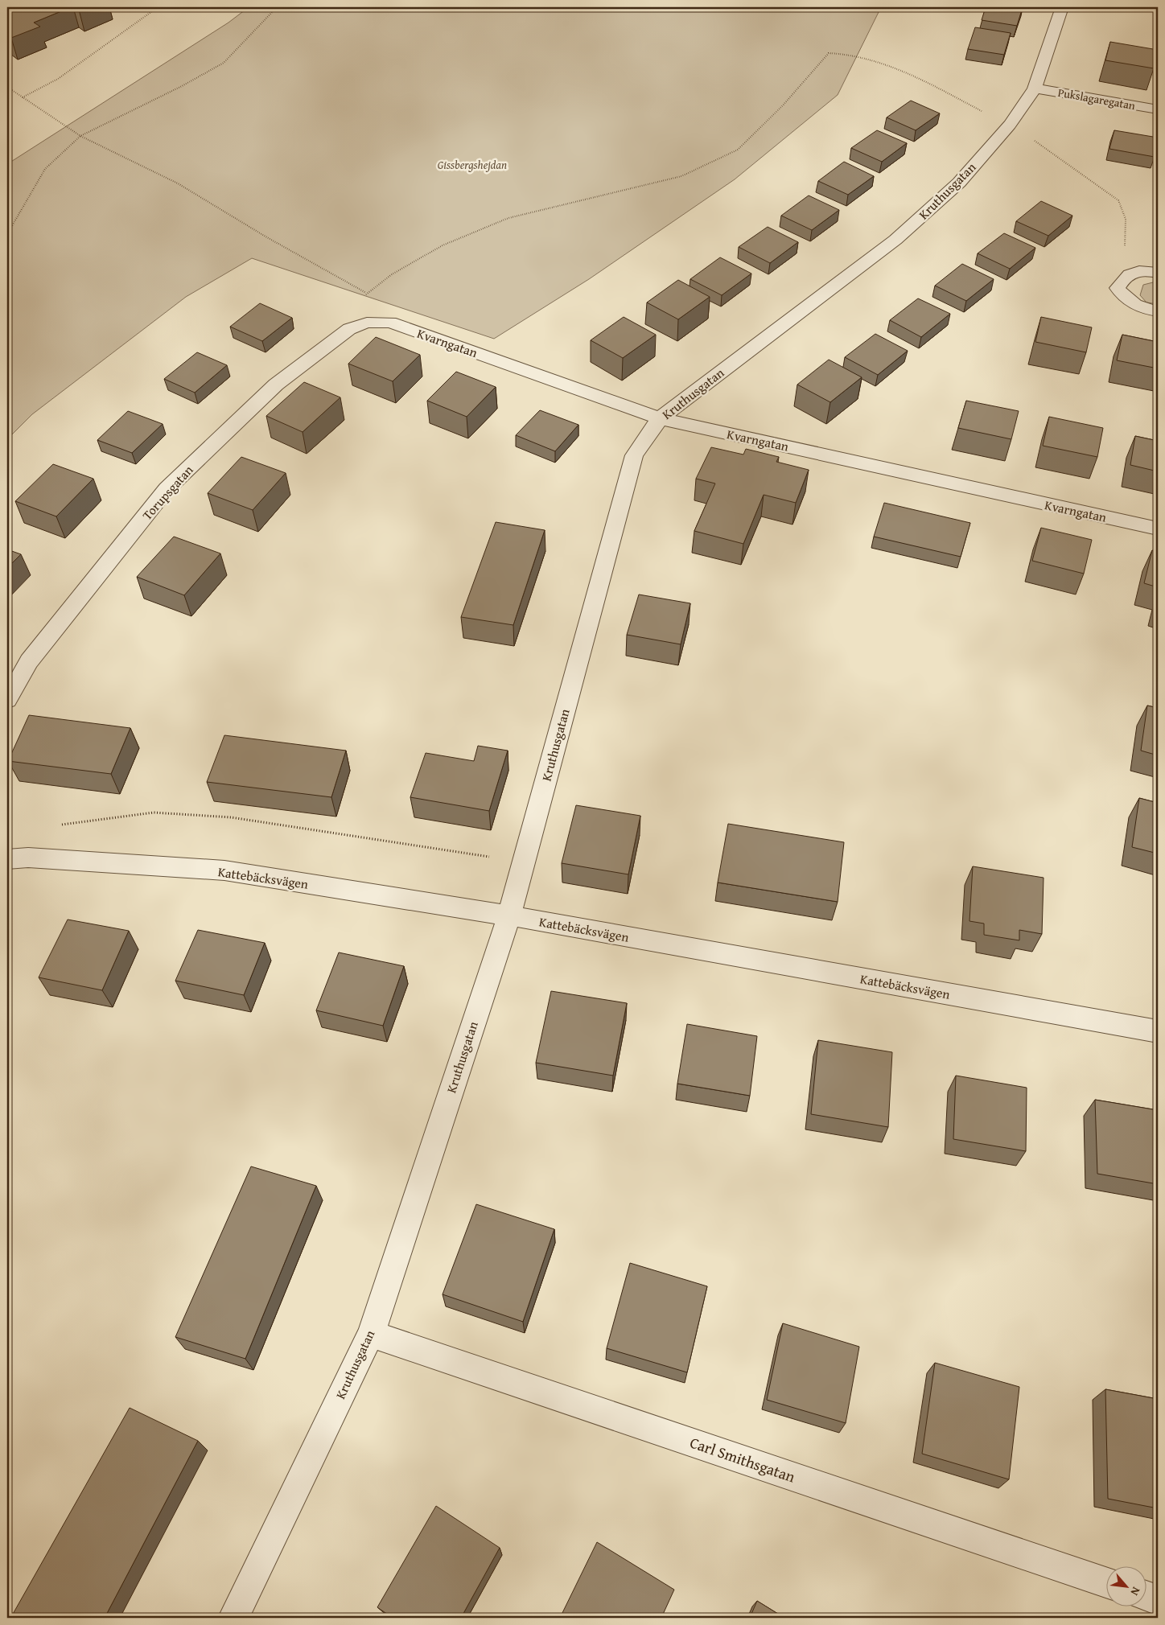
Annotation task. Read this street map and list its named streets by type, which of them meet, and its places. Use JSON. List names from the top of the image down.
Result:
{
  "streets": {
    "street": [
      "Pukslagaregatan",
      "Kruthusgatan",
      "Kvarngatan",
      "Torupsgatan",
      "Kattebäcksvägen",
      "Carl Smithsgatan"
    ]
  },
  "crossings": [
    ["Pukslagaregatan", "Kruthusgatan"],
    ["Kruthusgatan", "Kvarngatan"],
    ["Kruthusgatan", "Kattebäcksvägen"],
    ["Kruthusgatan", "Carl Smithsgatan"],
    ["Kvarngatan", "Torupsgatan"]
  ],
  "parks": ["Gissbergshejdan"],
  "north": "bottom right"
}
